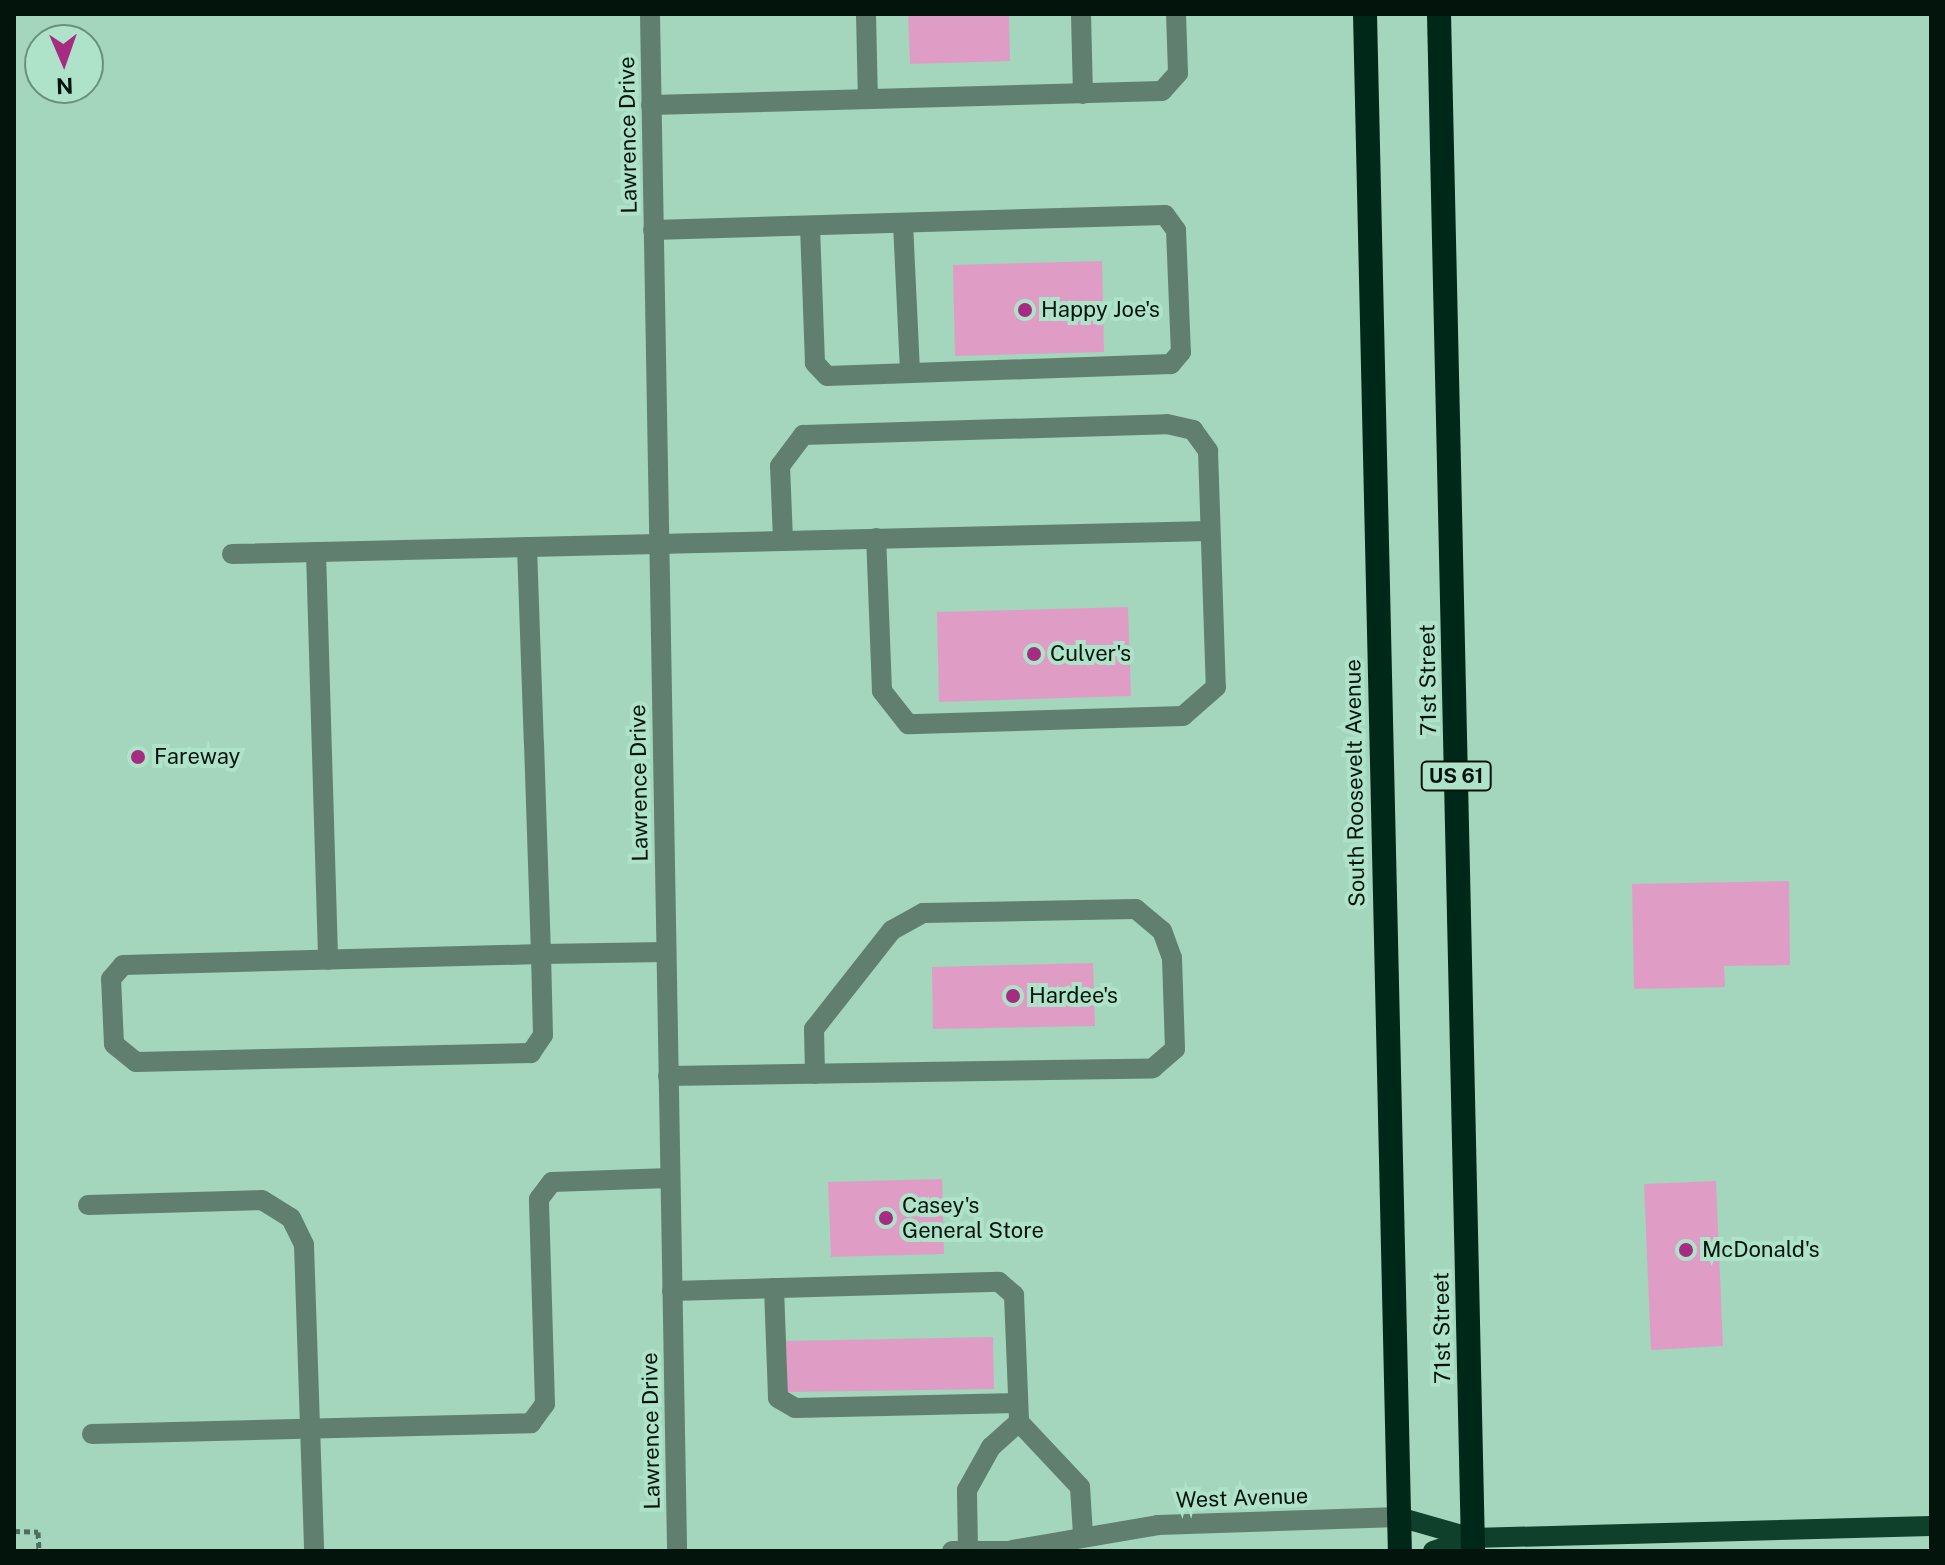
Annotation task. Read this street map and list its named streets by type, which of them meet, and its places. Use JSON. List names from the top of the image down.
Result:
{
  "streets": {
    "highway": ["71st Street", "US 61", "South Roosevelt Avenue"],
    "main road": ["West Avenue"],
    "street": ["Lawrence Drive"]
  },
  "crossings": [
    ["71st Street", "West Avenue"],
    ["South Roosevelt Avenue", "West Avenue"]
  ],
  "places": [
    "Happy Joe's",
    "Culver's",
    "Fareway",
    "Hardee's",
    "Casey's General Store",
    "McDonald's"
  ],
  "north": "bottom"
}
